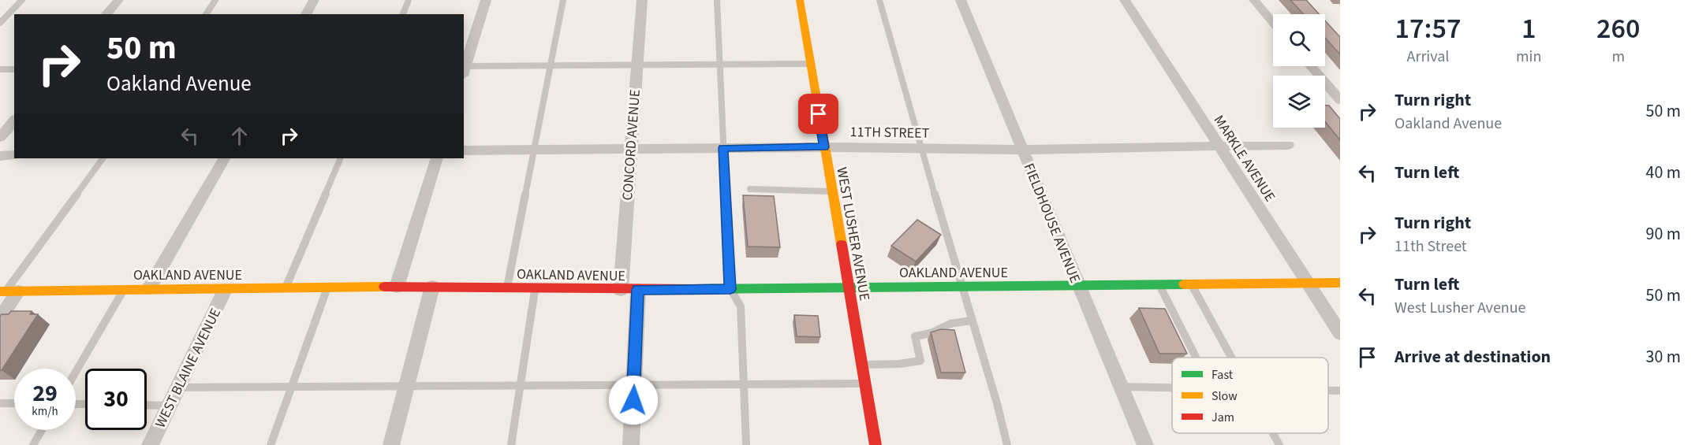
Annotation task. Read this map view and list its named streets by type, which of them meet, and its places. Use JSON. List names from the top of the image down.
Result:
{
  "streets": {
    "street": [
      "11TH STREET",
      "CONCORD AVENUE",
      "MARKLE AVENUE",
      "FIELDHOUSE AVENUE",
      "WEST LUSHER AVENUE",
      "OAKLAND AVENUE",
      "WEST BLAINE AVENUE"
    ]
  },
  "crossings": [
    ["11TH STREET", "CONCORD AVENUE"],
    ["11TH STREET", "MARKLE AVENUE"],
    ["11TH STREET", "FIELDHOUSE AVENUE"],
    ["11TH STREET", "WEST LUSHER AVENUE"],
    ["CONCORD AVENUE", "OAKLAND AVENUE"],
    ["MARKLE AVENUE", "OAKLAND AVENUE"],
    ["FIELDHOUSE AVENUE", "OAKLAND AVENUE"],
    ["WEST LUSHER AVENUE", "OAKLAND AVENUE"],
    ["OAKLAND AVENUE", "WEST BLAINE AVENUE"]
  ],
  "legend": ["Fast", "Slow", "Jam"],
  "page": {
    "eta": [
      "17:57",
      "Arrival",
      "1",
      "min",
      "260",
      "m"
    ],
    "turn": ["50 m", "Oakland Avenue"],
    "list": [
      {
        "name": "Turn right",
        "note": "Oakland Avenue",
        "value": "50 m"
      },
      {
        "name": "Turn left",
        "value": "40 m"
      },
      {
        "name": "Turn right",
        "note": "11th Street",
        "value": "90 m"
      },
      {
        "name": "Turn left",
        "note": "West Lusher Avenue",
        "value": "50 m"
      },
      {
        "name": "Arrive at destination",
        "value": "30 m"
      }
    ],
    "speed": "29 km/h",
    "limit": "30"
  }
}
